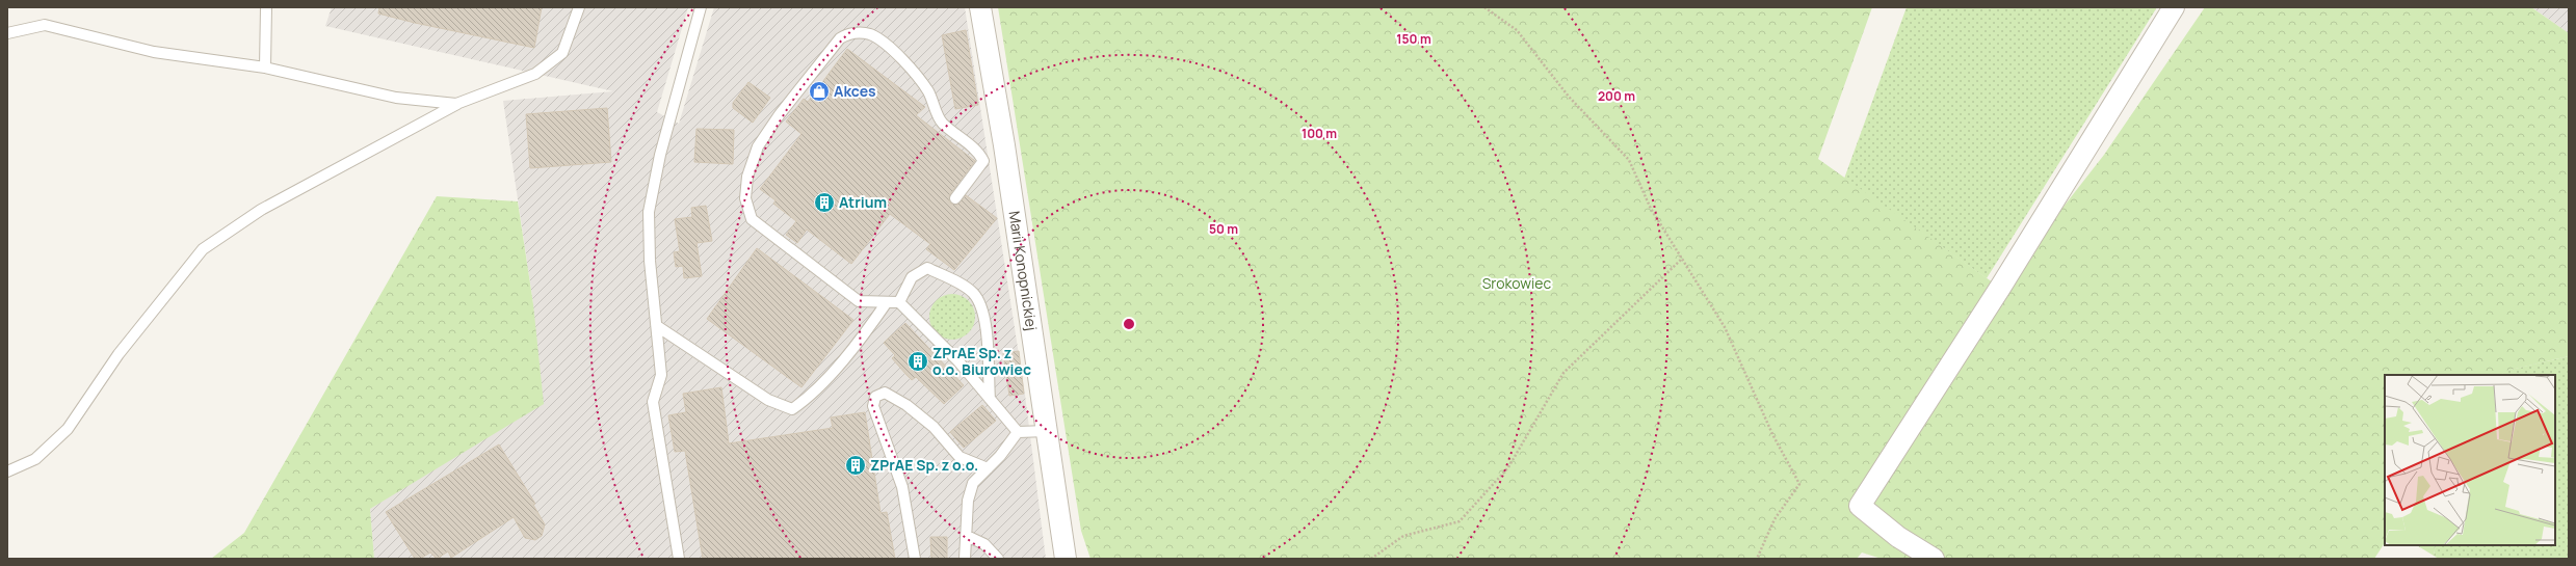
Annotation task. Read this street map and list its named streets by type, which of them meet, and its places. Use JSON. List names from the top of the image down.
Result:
{
  "streets": {
    "street": ["Marii Konopnickiej"]
  },
  "parks": ["Srokowiec"],
  "places": {
    "shop": ["Akces"],
    "building": ["Atrium", "ZPrAE Sp. z o.o. Biurowiec", "ZPrAE Sp. z o.o."]
  },
  "rings": [
    "150 m",
    "200 m",
    "100 m",
    "50 m"
  ]
}
